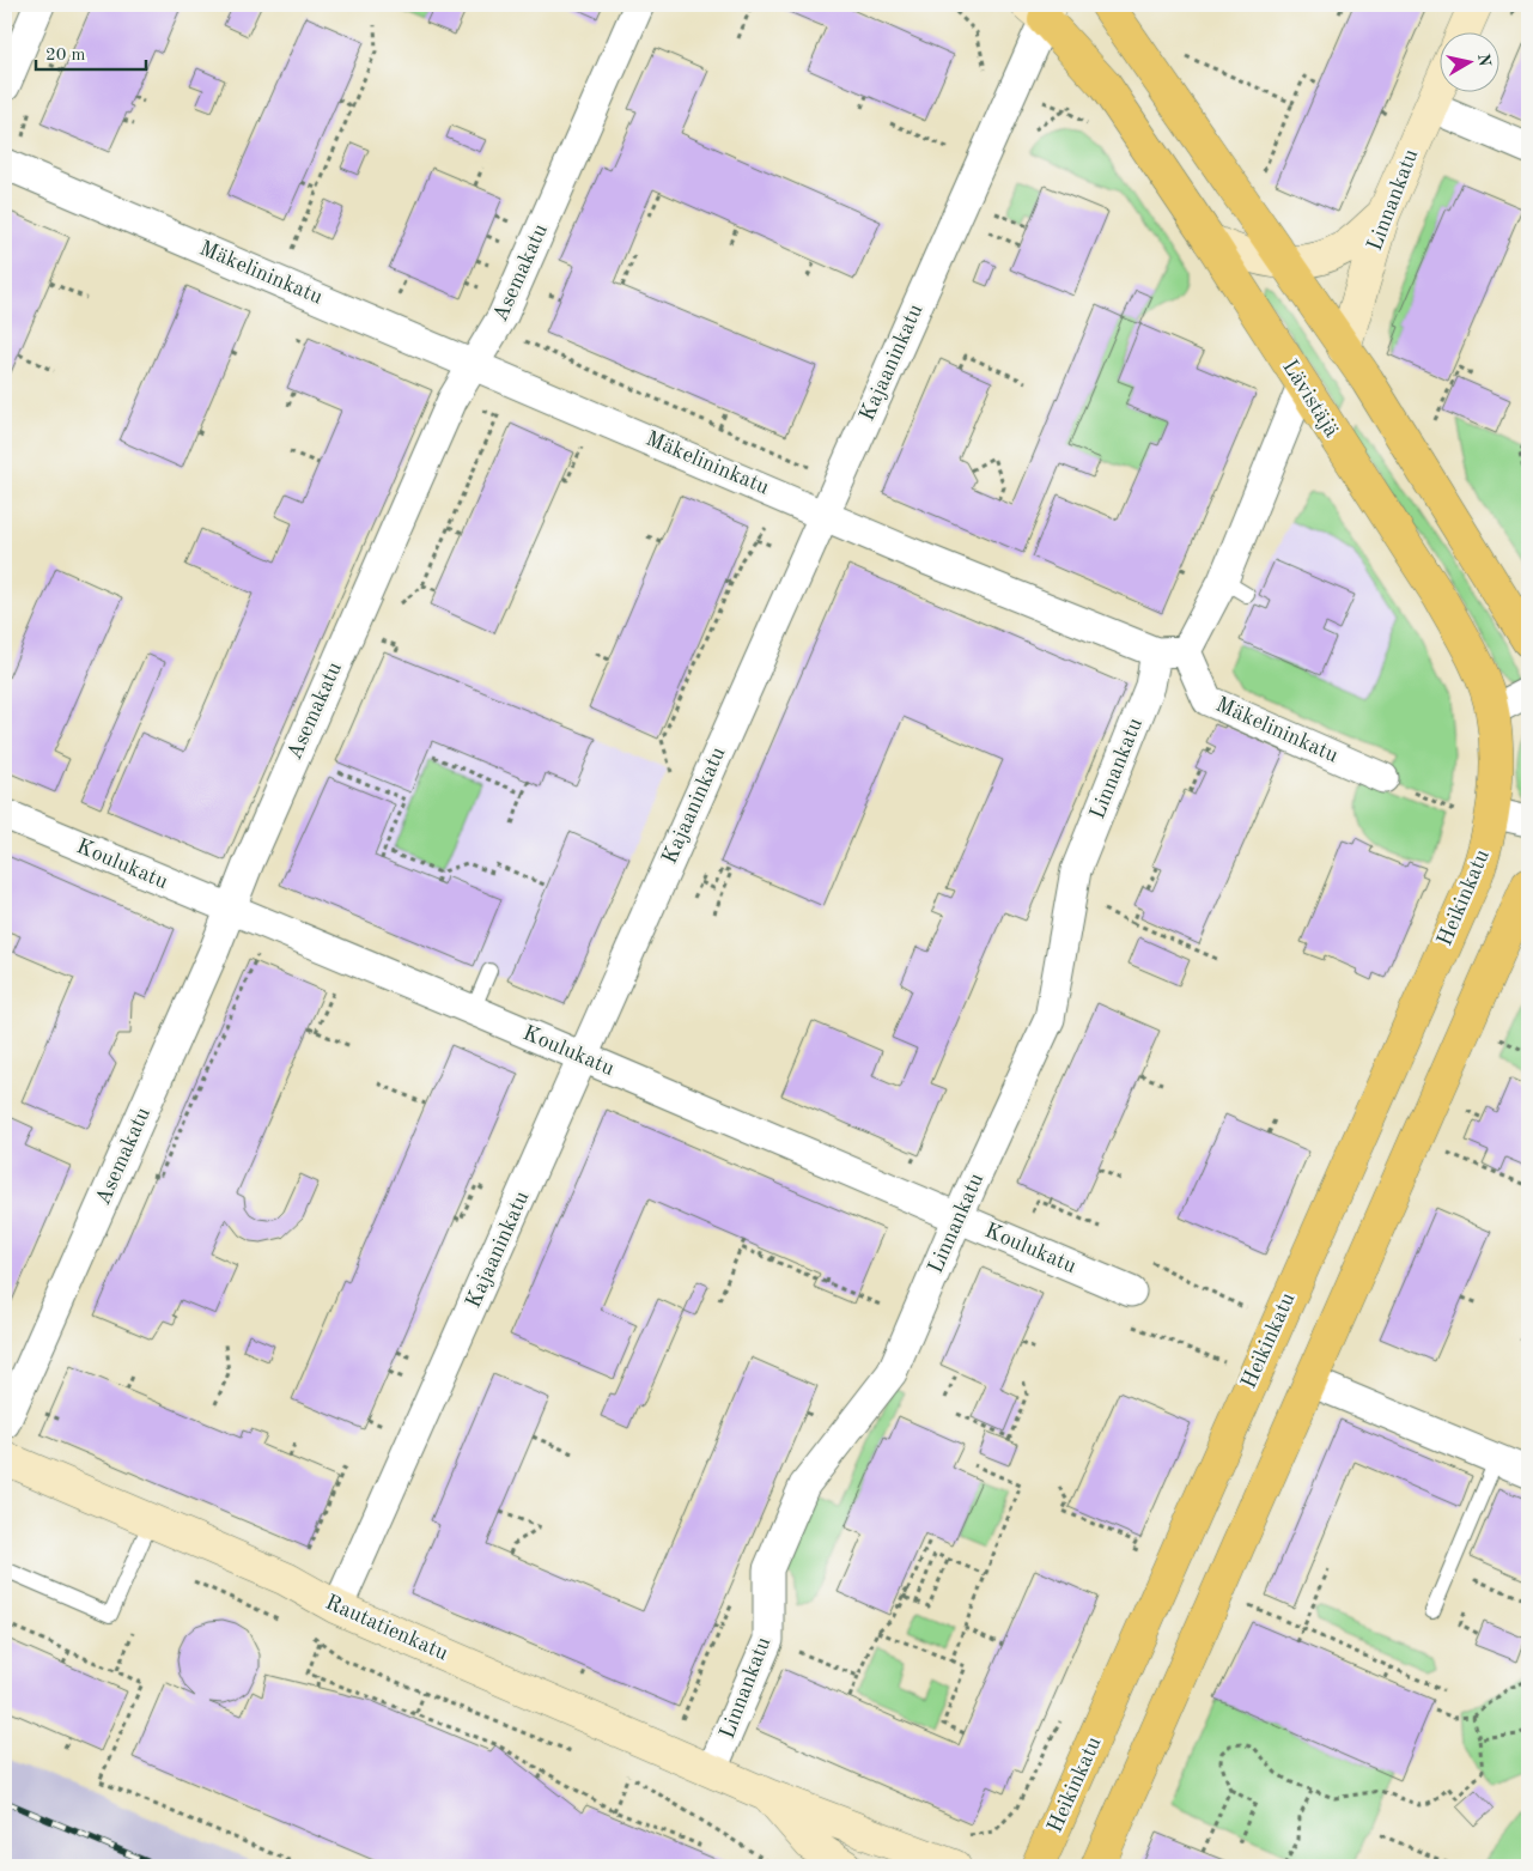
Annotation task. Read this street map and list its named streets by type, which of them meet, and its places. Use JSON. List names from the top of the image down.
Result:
{
  "streets": {
    "main road": ["Lävistäjä", "Heikinkatu"],
    "street": [
      "Linnankatu",
      "Mäkelininkatu",
      "Asemakatu",
      "Kajaaninkatu",
      "Koulukatu",
      "Rautatienkatu"
    ]
  },
  "crossings": [
    ["Linnankatu", "Mäkelininkatu"],
    ["Linnankatu", "Koulukatu"],
    ["Linnankatu", "Rautatienkatu"],
    ["Mäkelininkatu", "Asemakatu"],
    ["Mäkelininkatu", "Kajaaninkatu"],
    ["Asemakatu", "Koulukatu"],
    ["Kajaaninkatu", "Lävistäjä"],
    ["Kajaaninkatu", "Koulukatu"],
    ["Kajaaninkatu", "Rautatienkatu"],
    ["Lävistäjä", "Heikinkatu"]
  ],
  "scale_bar": "20 m",
  "north": "right"
}
